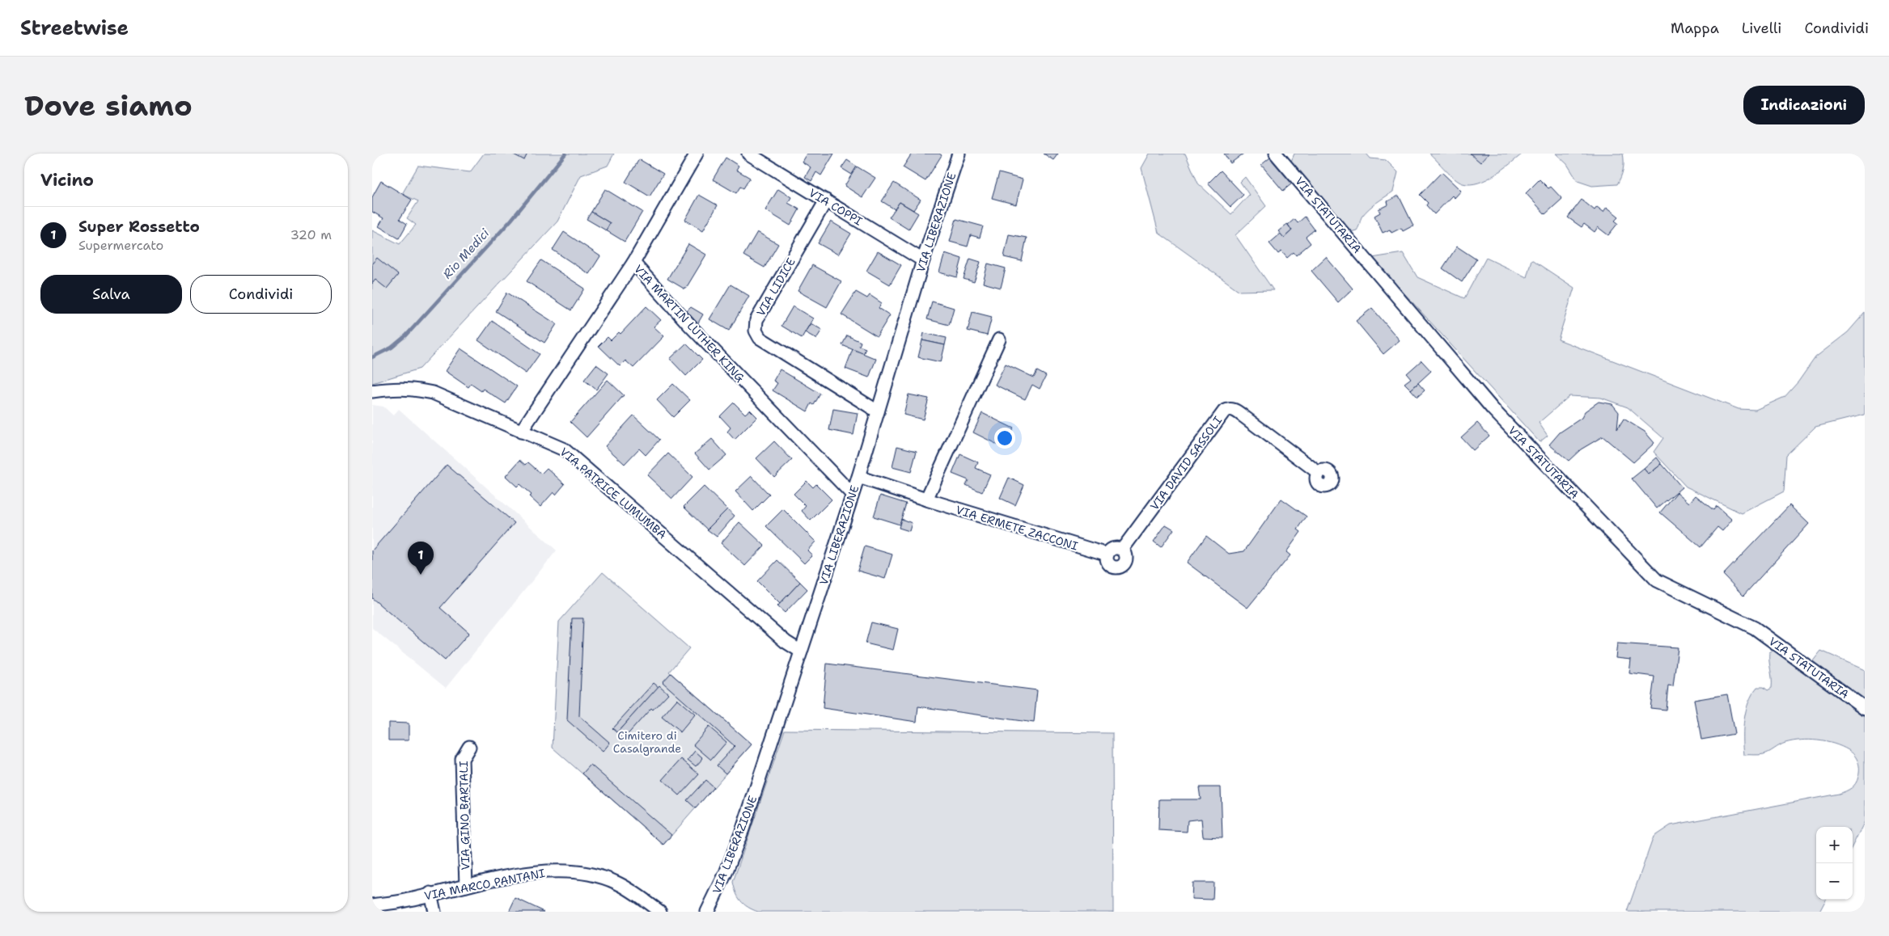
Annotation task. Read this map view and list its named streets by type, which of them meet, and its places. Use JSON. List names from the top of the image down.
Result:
{
  "streets": {
    "street": [
      "VIA COPPI",
      "VIA STATUTARIA",
      "VIA LIBERAZIONE",
      "VIA LIDICE",
      "VIA MARTIN LUTHER KING",
      "VIA DAVID SASSOLI",
      "VIA PATRICE LUMUMBA",
      "VIA ERMETE ZACCONI",
      "VIA GINO BARTALI",
      "VIA MARCO PANTANI"
    ]
  },
  "crossings": [
    ["VIA COPPI", "VIA LIBERAZIONE"],
    ["VIA COPPI", "VIA LIDICE"],
    ["VIA LIBERAZIONE", "VIA LIDICE"],
    ["VIA LIBERAZIONE", "VIA MARTIN LUTHER KING"],
    ["VIA LIBERAZIONE", "VIA PATRICE LUMUMBA"],
    ["VIA LIBERAZIONE", "VIA ERMETE ZACCONI"],
    ["VIA MARTIN LUTHER KING", "VIA PATRICE LUMUMBA"],
    ["VIA DAVID SASSOLI", "VIA ERMETE ZACCONI"],
    ["VIA GINO BARTALI", "VIA MARCO PANTANI"]
  ],
  "water": ["Rio Medici"],
  "parks": ["Cimitero di Casalgrande"],
  "page": {
    "header": "Streetwise",
    "nav": ["Mappa", "Livelli", "Condividi"],
    "buttons": [
      "Indicazioni",
      ["Salva", "Condividi"]
    ],
    "title": "Dove siamo",
    "heading": "Vicino",
    "list": [
      {
        "mark": "1",
        "name": "Super Rossetto",
        "note": "Supermercato",
        "value": "320 m"
      }
    ],
    "pins": "1",
    "map_buttons": ["+", "−"]
  }
}
